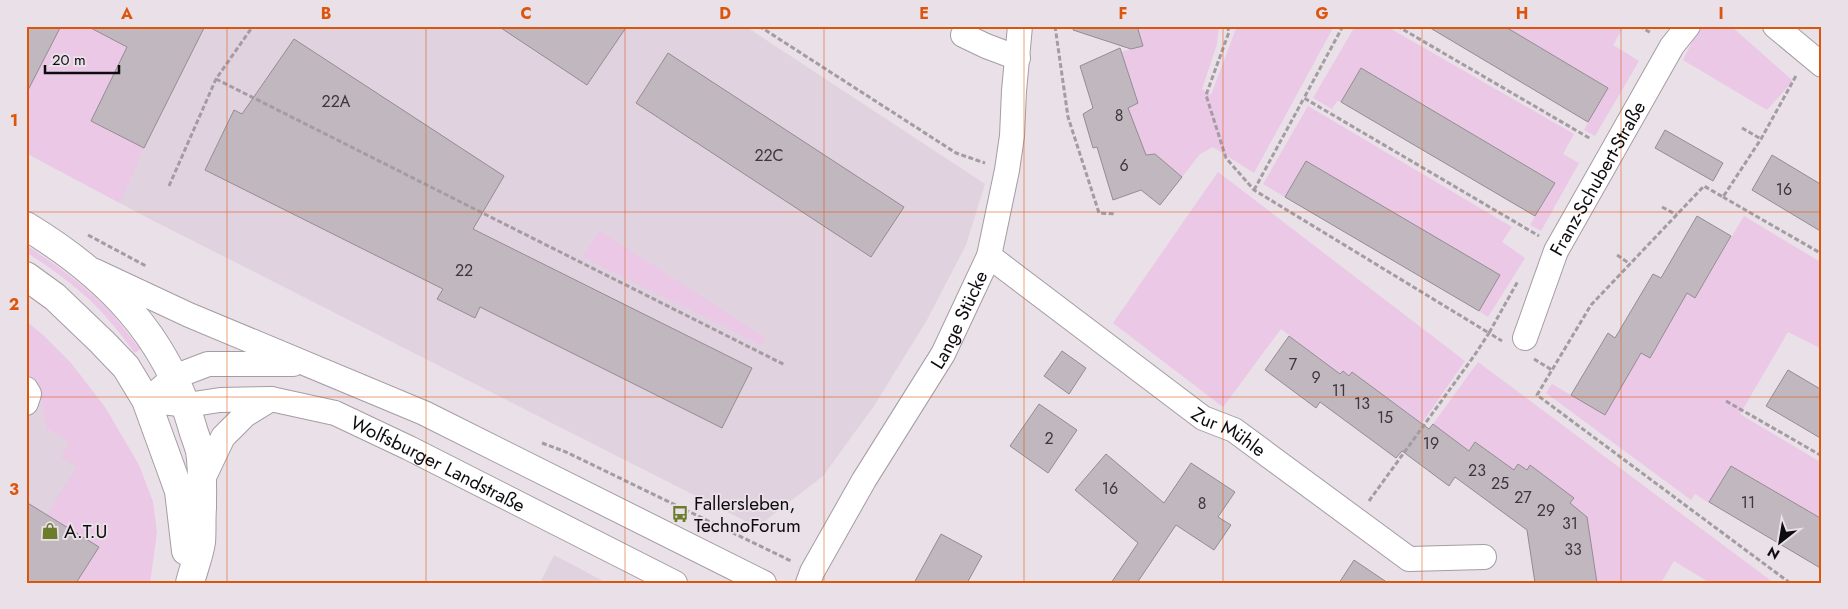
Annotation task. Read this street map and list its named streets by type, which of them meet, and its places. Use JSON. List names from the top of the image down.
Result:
{
  "streets": {
    "main road": ["Wolfsburger Landstraße"],
    "street": ["Franz-Schubert-Straße", "Lange Stücke", "Zur Mühle"]
  },
  "crossings": [
    ["Lange Stücke", "Zur Mühle"]
  ],
  "places": {
    "bus stop": ["Fallersleben, TechnoForum"],
    "shop": ["A.T.U"]
  },
  "house_numbers": [
    "22A",
    "8",
    "22C",
    "6",
    "16",
    "22",
    "7",
    "9",
    "11",
    "13",
    "15",
    "2",
    "19",
    "23",
    "25",
    "16",
    "27",
    "11",
    "8",
    "29",
    "31",
    "33"
  ],
  "scale_bar": "20 m",
  "north": "bottom left",
  "grid": {
    "columns": [
      "A",
      "B",
      "C",
      "D",
      "E",
      "F",
      "G",
      "H",
      "I"
    ],
    "rows": ["1", "2", "3"]
  }
}
